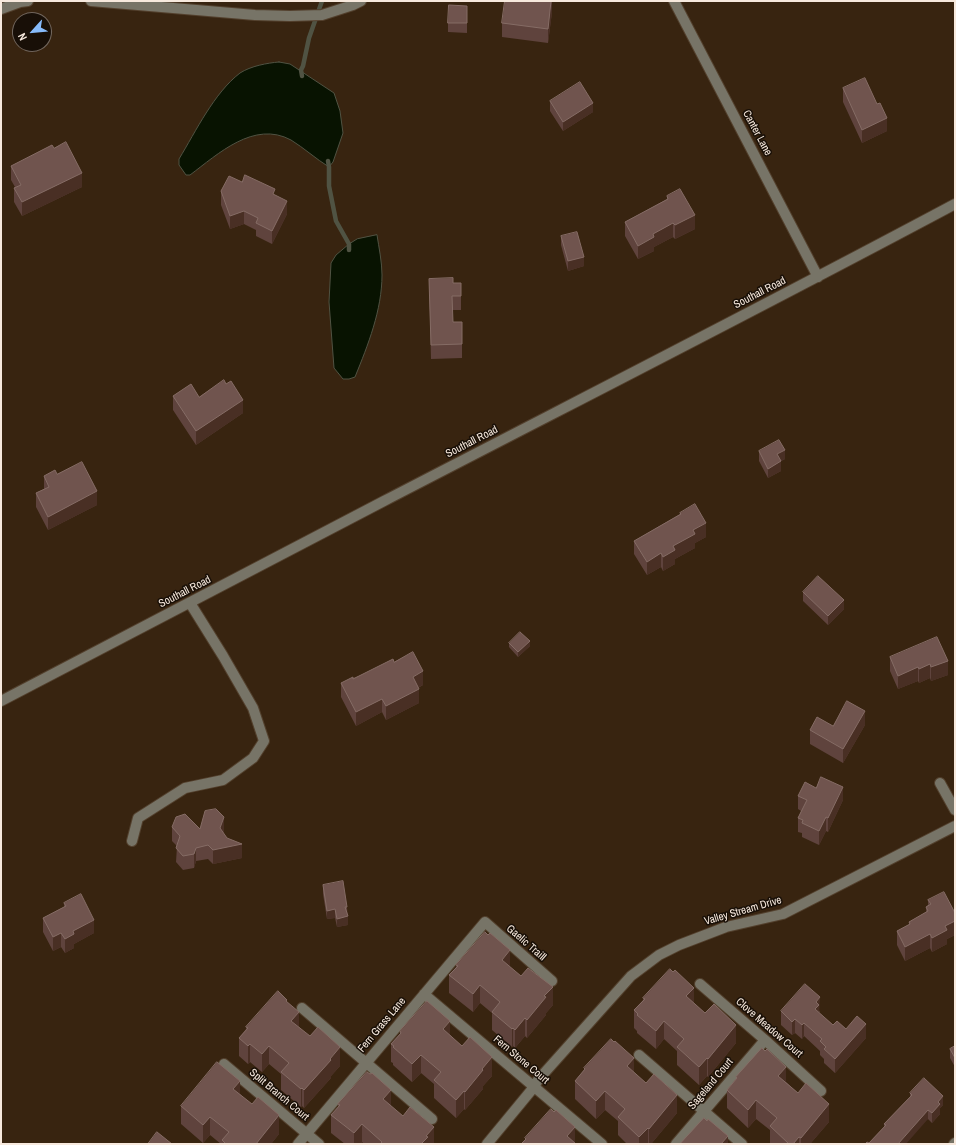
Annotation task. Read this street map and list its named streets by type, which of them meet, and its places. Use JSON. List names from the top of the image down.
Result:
{
  "streets": {
    "street": [
      "Canter Lane",
      "Southall Road",
      "Valley Stream Drive",
      "Gaelic Traill",
      "Fern Grass Lane",
      "Clove Meadow Court",
      "Fern Stone Court",
      "Sageland Court",
      "Split Branch Court"
    ]
  },
  "crossings": [
    ["Canter Lane", "Southall Road"],
    ["Valley Stream Drive", "Fern Stone Court"],
    ["Gaelic Traill", "Fern Grass Lane"],
    ["Fern Grass Lane", "Fern Stone Court"],
    ["Fern Grass Lane", "Split Branch Court"],
    ["Clove Meadow Court", "Sageland Court"]
  ],
  "north": "bottom left"
}
